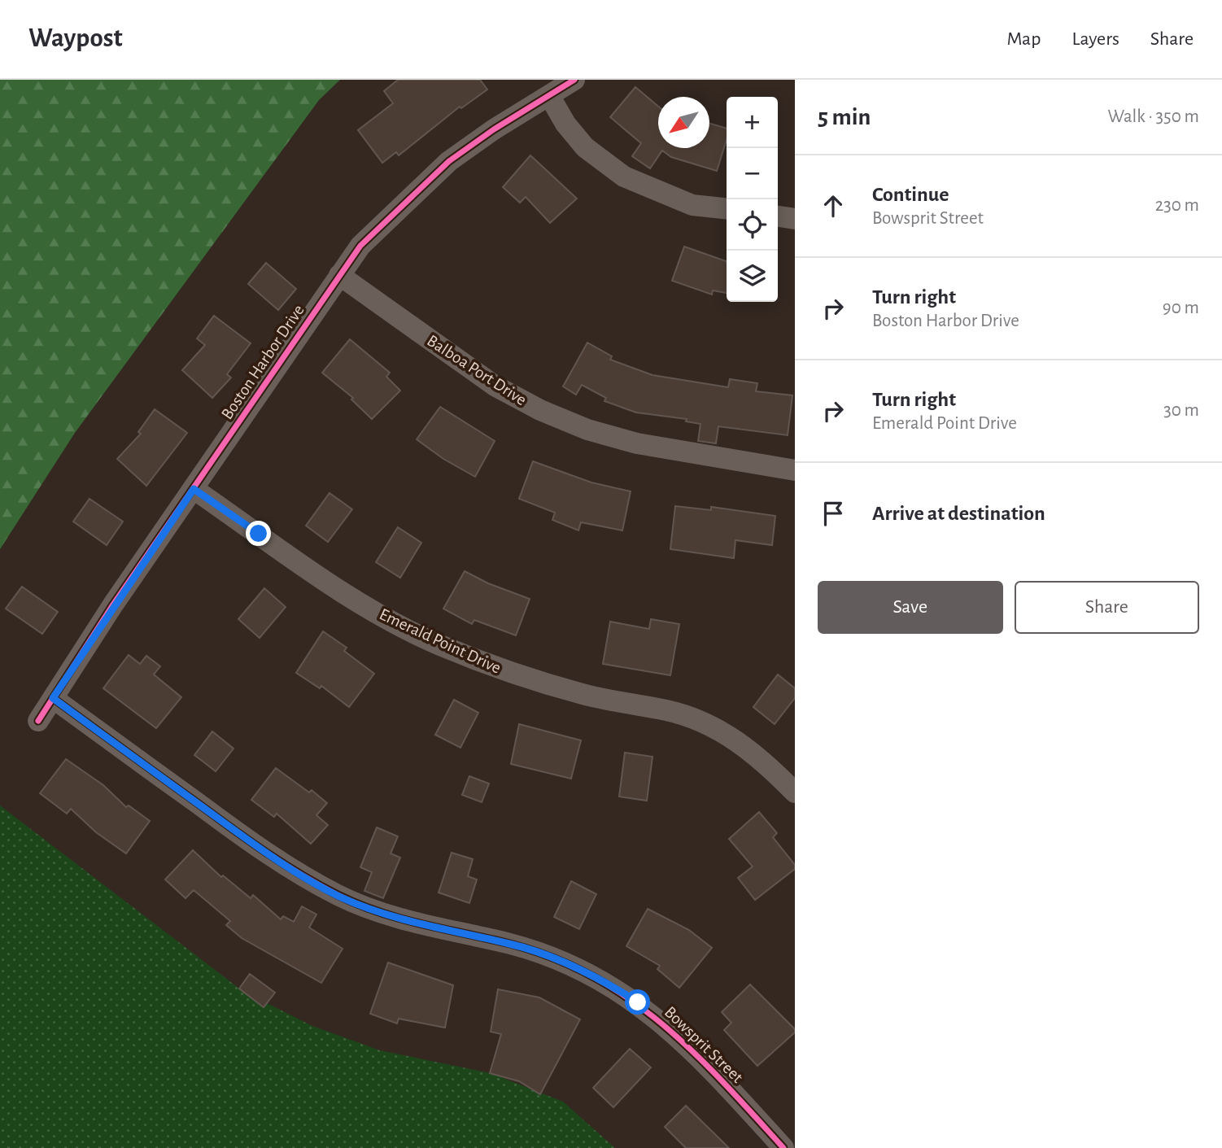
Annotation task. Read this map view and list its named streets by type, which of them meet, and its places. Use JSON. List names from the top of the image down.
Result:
{
  "streets": {
    "street": [
      "Boston Harbor Drive",
      "Balboa Port Drive",
      "Emerald Point Drive",
      "Bowsprit Street"
    ]
  },
  "crossings": [
    ["Boston Harbor Drive", "Balboa Port Drive"],
    ["Boston Harbor Drive", "Emerald Point Drive"],
    ["Boston Harbor Drive", "Bowsprit Street"]
  ],
  "north": "bottom left",
  "page": {
    "header": "Waypost",
    "nav": ["Map", "Layers", "Share"],
    "heading": ["5 min", "Walk · 350 m"],
    "map_buttons": ["+", "−"],
    "list": [
      ["Continue", "Bowsprit Street", "230 m"],
      ["Turn right", "Boston Harbor Drive", "90 m"],
      ["Turn right", "Emerald Point Drive", "30 m"],
      "Arrive at destination"
    ],
    "buttons": ["Save", "Share"]
  }
}
